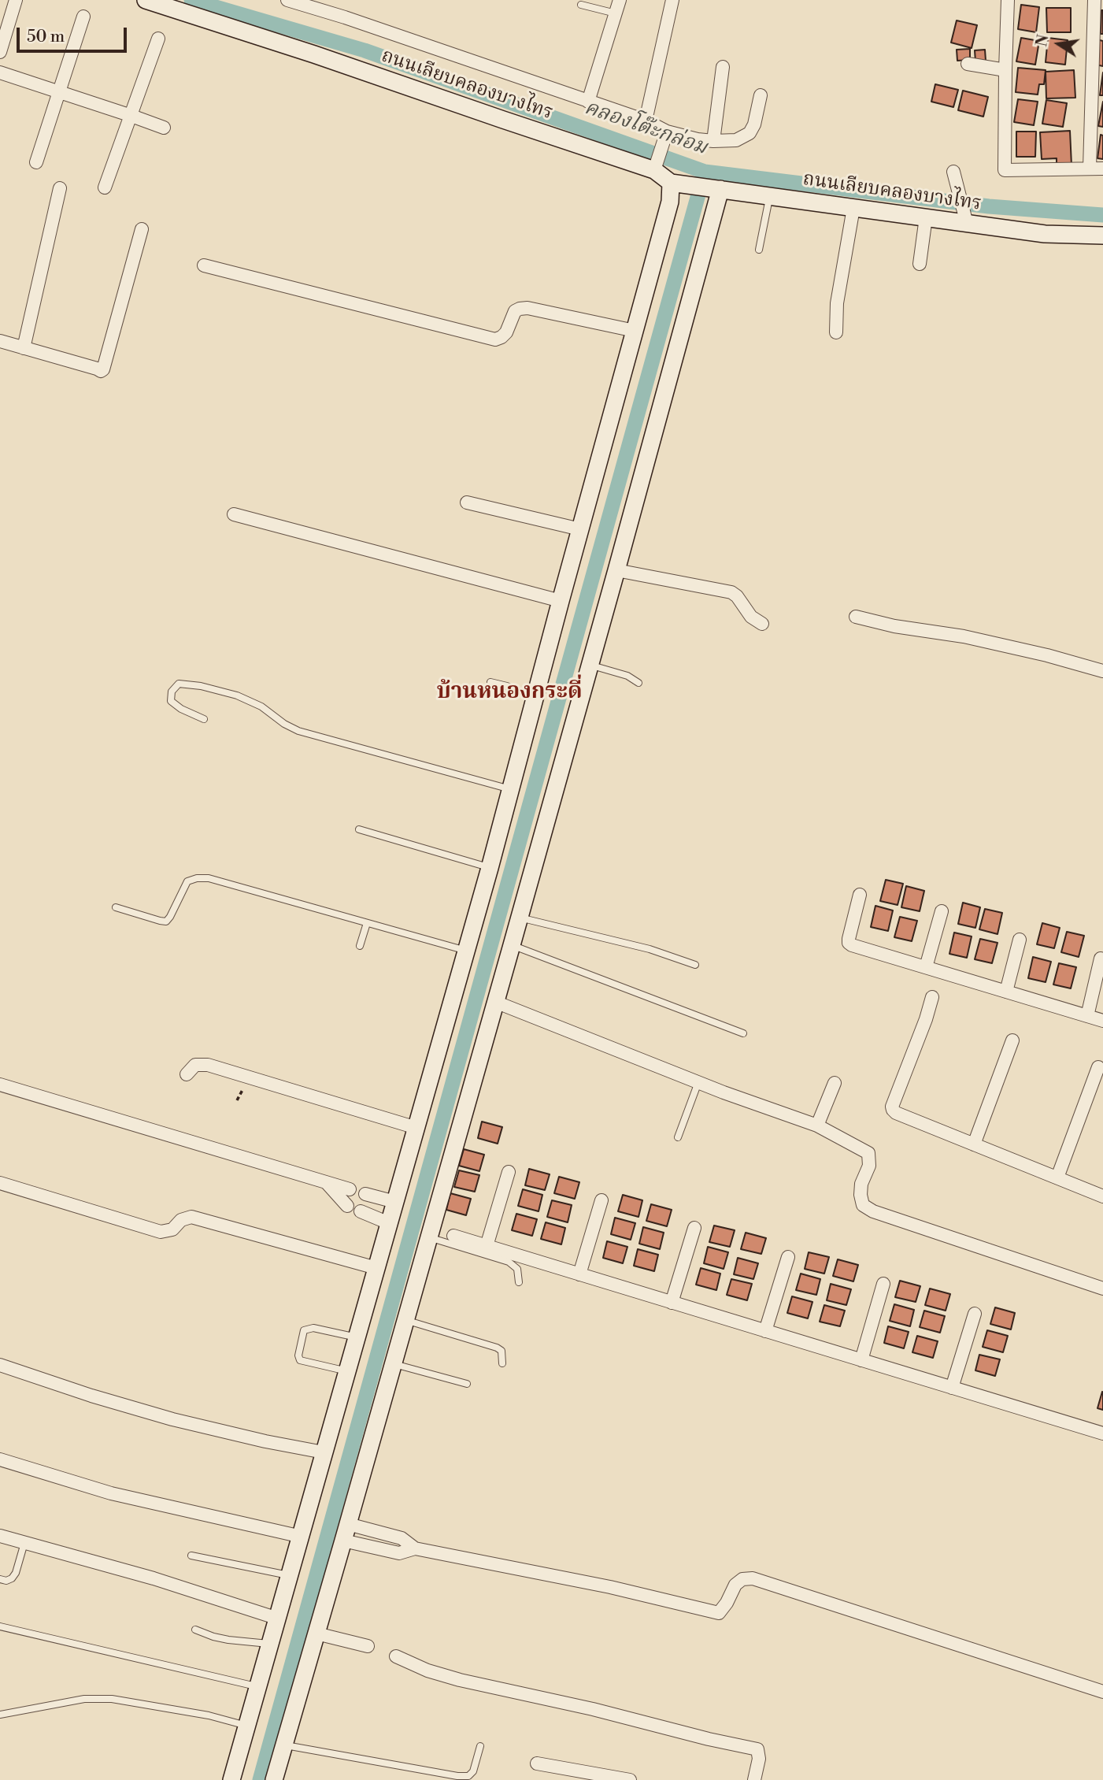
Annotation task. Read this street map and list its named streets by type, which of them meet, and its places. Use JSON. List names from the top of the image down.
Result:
{
  "streets": {
    "street": ["ถนนเลียบคลองบางไทร"]
  },
  "districts": ["บ้านหนองกระดี่"],
  "water": ["คลองโต๊ะกล่อม"],
  "scale_bar": "50 m",
  "north": "left"
}
